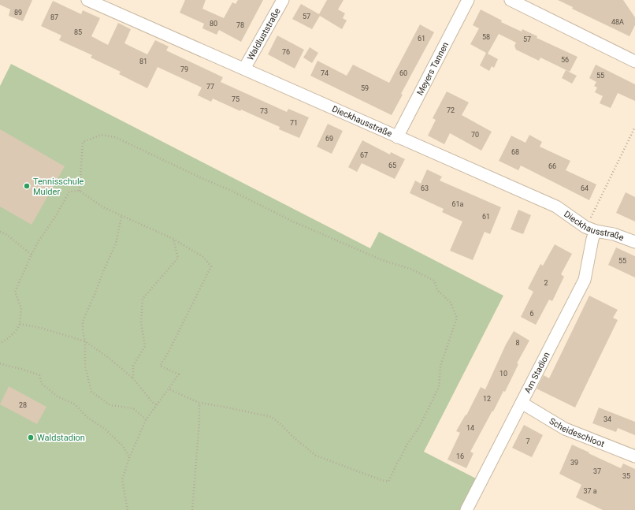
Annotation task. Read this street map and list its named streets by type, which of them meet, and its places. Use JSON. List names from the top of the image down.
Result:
{
  "streets": {
    "street": [
      "Waldluststraße",
      "Meyers Tannen",
      "Dieckhausstraße",
      "Am Stadion",
      "Scheideschloot"
    ]
  },
  "crossings": [
    ["Waldluststraße", "Dieckhausstraße"],
    ["Meyers Tannen", "Dieckhausstraße"],
    ["Dieckhausstraße", "Am Stadion"],
    ["Am Stadion", "Scheideschloot"]
  ],
  "places": ["Tennisschule Mulder", "Waldstadion"],
  "house_numbers": [
    "89",
    "57",
    "87",
    "48A",
    "80",
    "78",
    "85",
    "58",
    "61",
    "57",
    "76",
    "56",
    "81",
    "79",
    "74",
    "60",
    "55",
    "77",
    "59",
    "75",
    "72",
    "73",
    "71",
    "70",
    "69",
    "68",
    "67",
    "65",
    "66",
    "63",
    "64",
    "61a",
    "61",
    "55",
    "2",
    "6",
    "8",
    "10",
    "12",
    "28",
    "34",
    "14",
    "7",
    "16",
    "39",
    "37",
    "35",
    "37 a"
  ]
}
